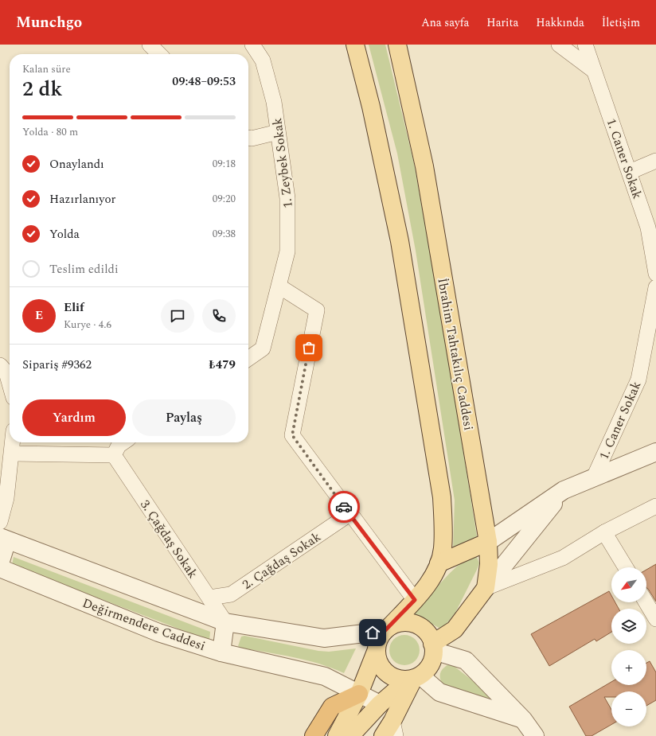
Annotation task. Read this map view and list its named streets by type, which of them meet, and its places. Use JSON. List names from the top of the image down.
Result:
{
  "streets": {
    "main road": ["İbrahim Tahtakılıç Caddesi"],
    "street": [
      "1. Caner Sokak",
      "1. Zeybek Sokak",
      "3. Çağdaş Sokak",
      "2. Çağdaş Sokak",
      "Değirmendere Caddesi"
    ]
  },
  "crossings": [
    ["3. Çağdaş Sokak", "2. Çağdaş Sokak"]
  ],
  "north": "bottom left",
  "page": {
    "header": "Munchgo",
    "nav": [
      "Ana sayfa",
      "Harita",
      "Hakkında",
      "İletişim"
    ],
    "heading": ["2 dk", "Kalan süre", "09:48–09:53"],
    "panel": [
      "Elif",
      "Kurye · 4.6",
      "Sipariş #9362",
      "₺479"
    ],
    "bar": "Yolda · 80 m",
    "list": [
      ["Onaylandı", "09:18"],
      ["Hazırlanıyor", "09:20"],
      ["Yolda", "09:38"],
      "Teslim edildi"
    ],
    "round": "E",
    "buttons": ["Yardım", "Paylaş"],
    "map_buttons": ["+", "−"]
  }
}
